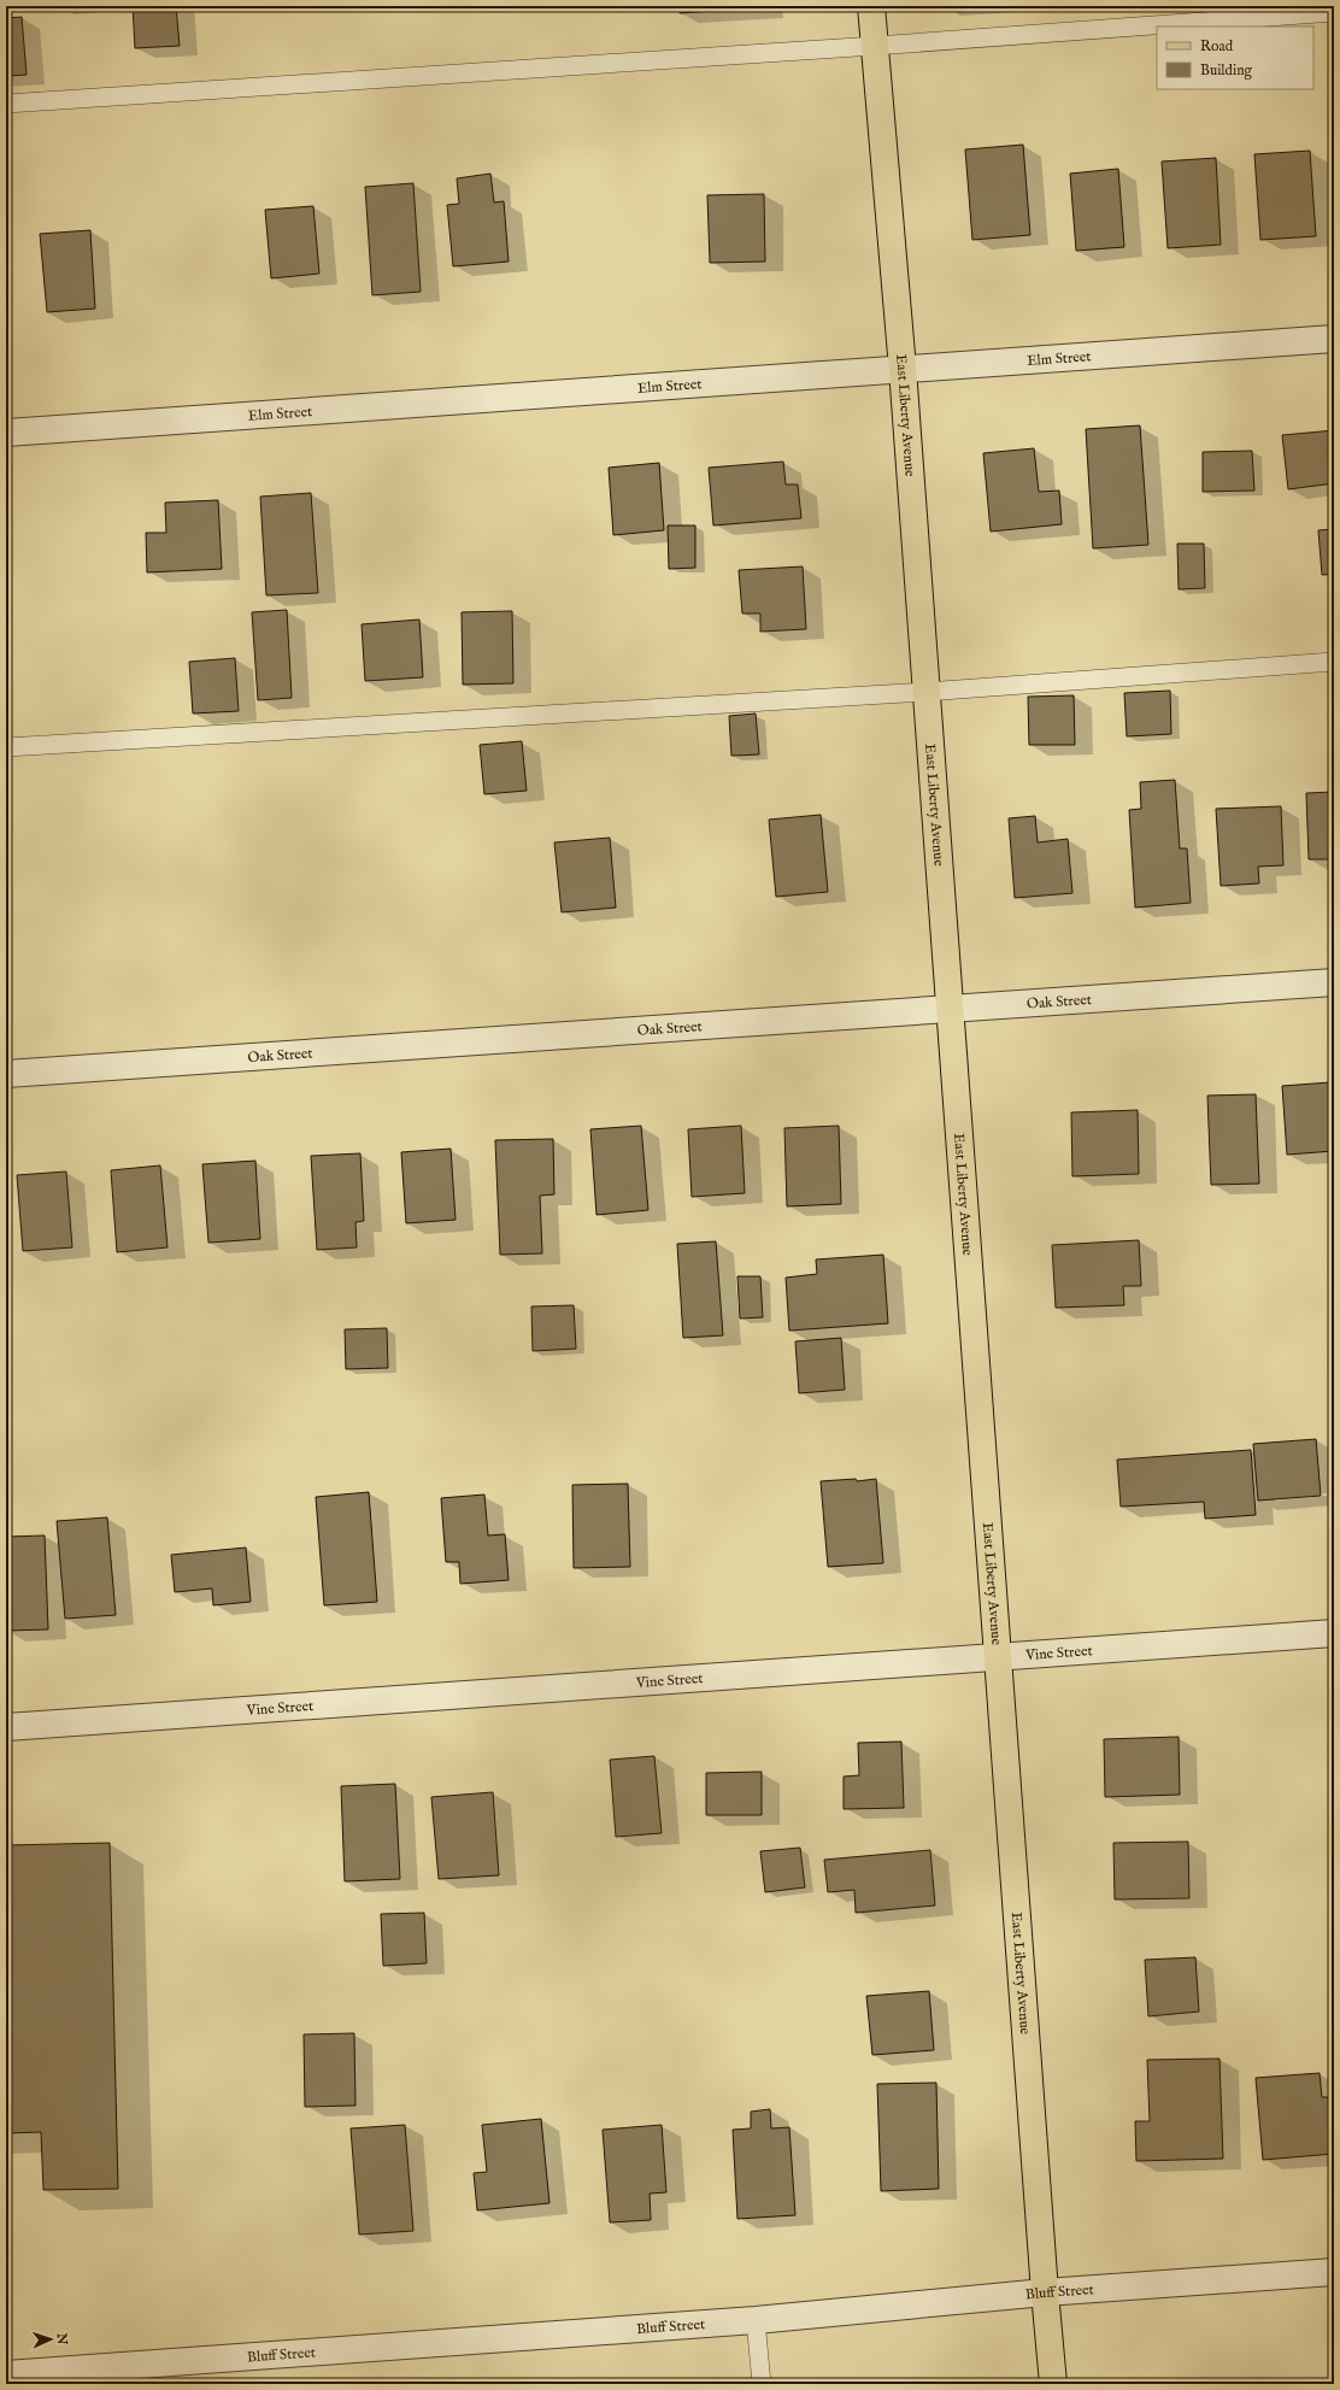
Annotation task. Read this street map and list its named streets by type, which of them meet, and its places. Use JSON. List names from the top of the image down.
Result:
{
  "streets": {
    "main road": ["East Liberty Avenue"],
    "street": [
      "Elm Street",
      "Oak Street",
      "Vine Street",
      "Bluff Street"
    ]
  },
  "crossings": [
    ["Elm Street", "East Liberty Avenue"],
    ["East Liberty Avenue", "Oak Street"],
    ["East Liberty Avenue", "Vine Street"],
    ["East Liberty Avenue", "Bluff Street"]
  ],
  "legend": ["Road", "Building"],
  "north": "right"
}
